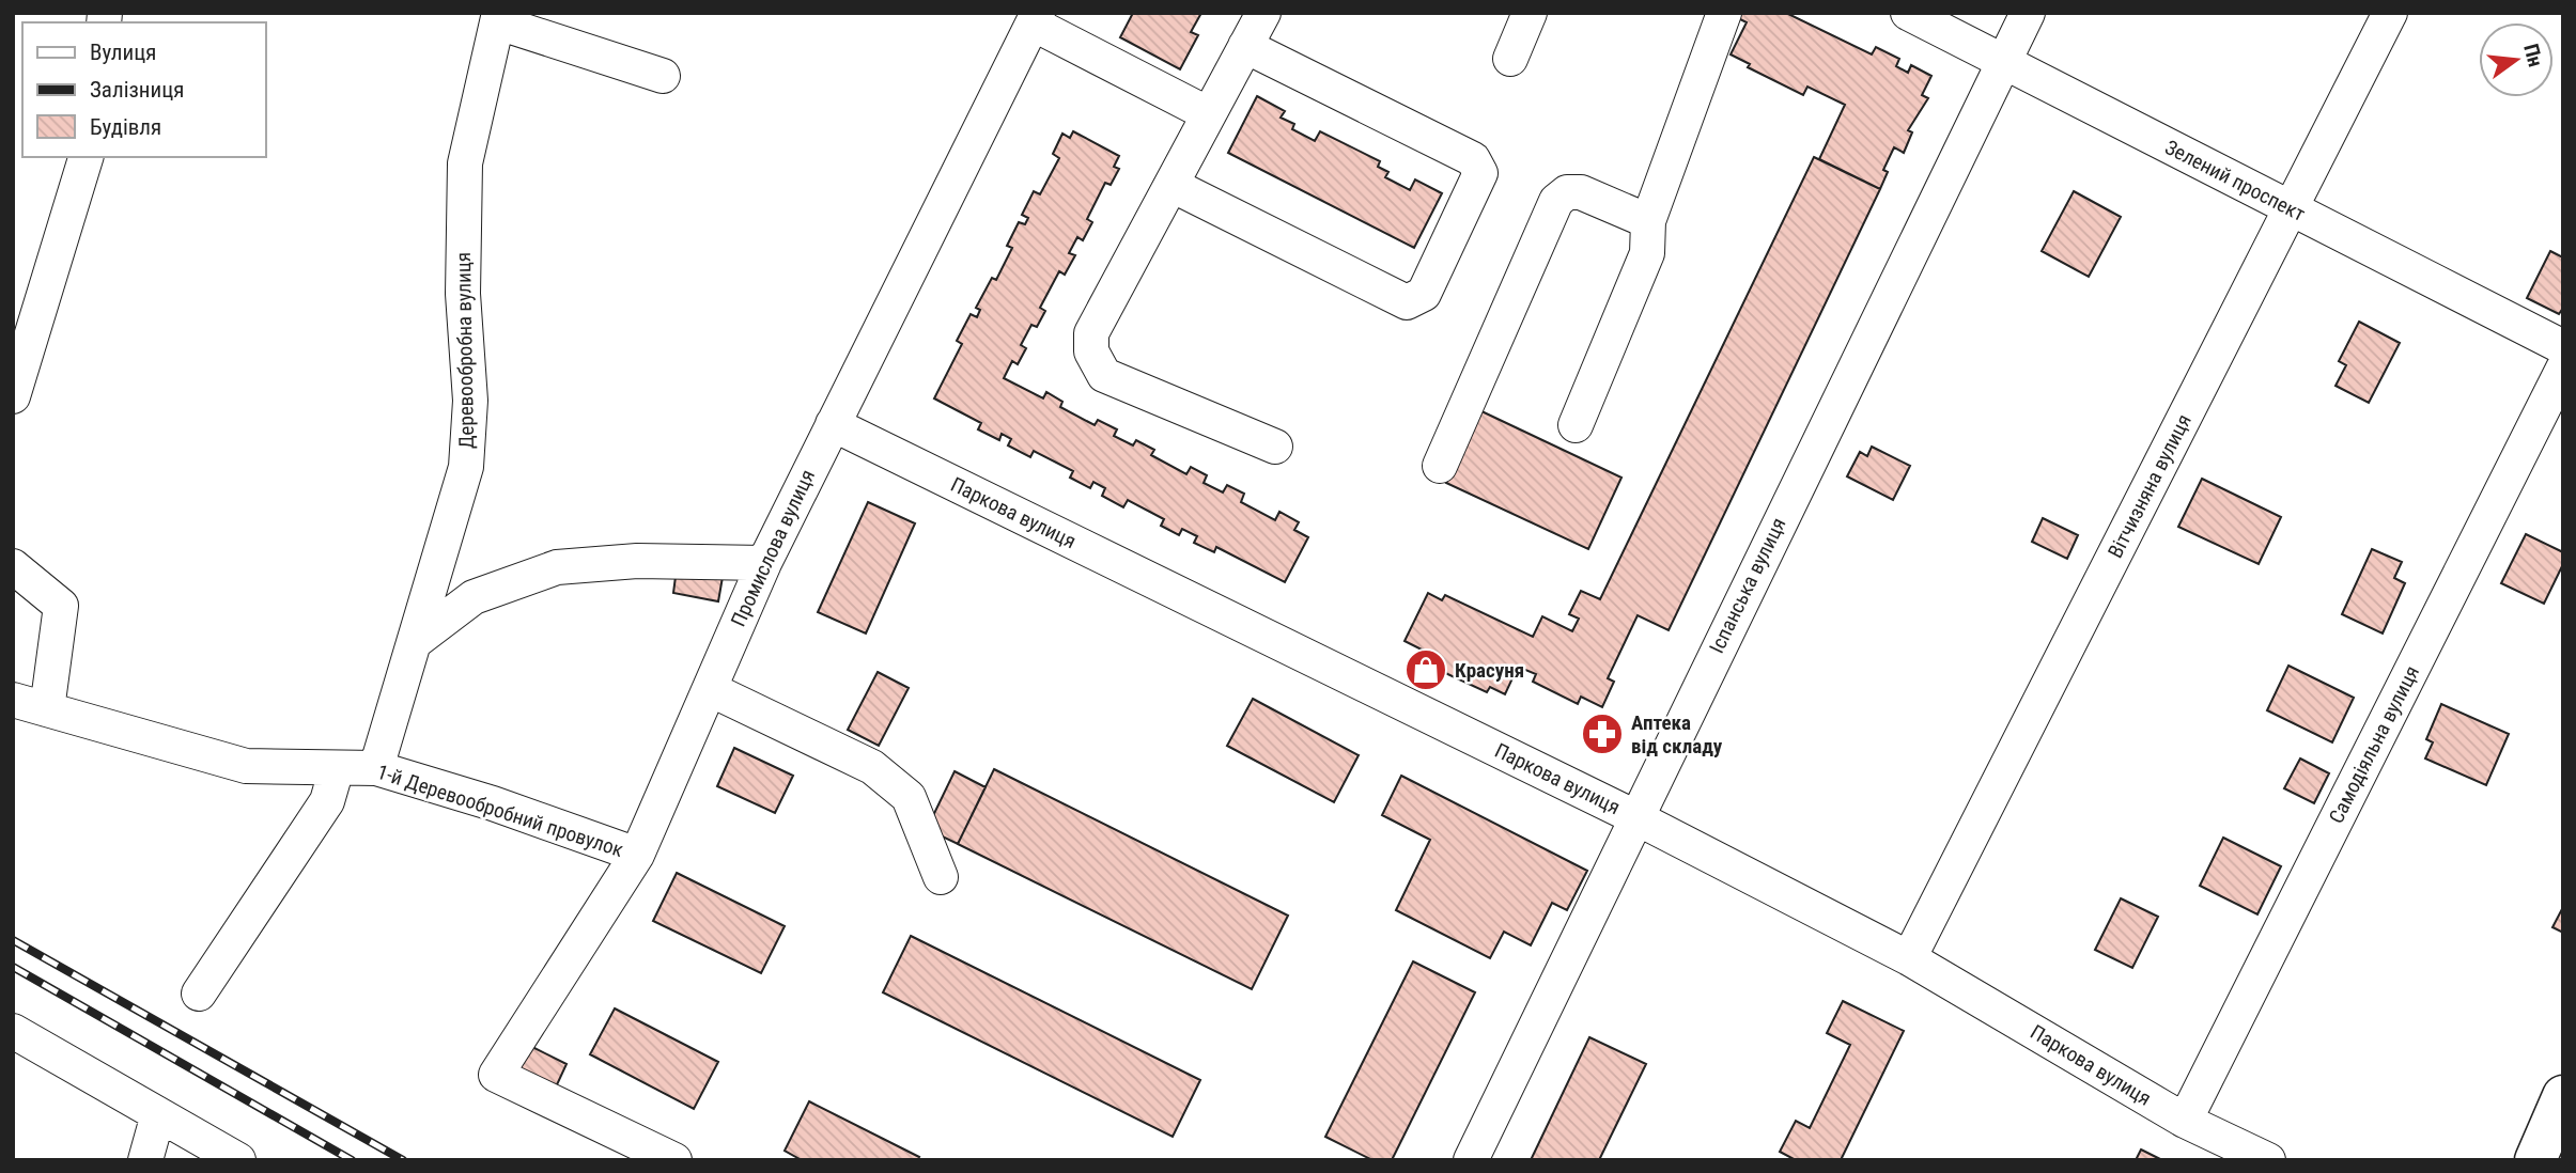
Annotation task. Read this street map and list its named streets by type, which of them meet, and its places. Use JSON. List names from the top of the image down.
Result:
{
  "streets": {
    "street": [
      "Зелений проспект",
      "Деревообробна вулиця",
      "Вітчизняна вулиця",
      "Паркова вулиця",
      "Промислова вулиця",
      "Іспанська вулиця",
      "Самодіяльна вулиця",
      "1-й Деревообробний провулок"
    ]
  },
  "crossings": [
    ["Зелений проспект", "Вітчизняна вулиця"],
    ["Зелений проспект", "Іспанська вулиця"],
    ["Деревообробна вулиця", "1-й Деревообробний провулок"],
    ["Вітчизняна вулиця", "Паркова вулиця"],
    ["Паркова вулиця", "Промислова вулиця"],
    ["Паркова вулиця", "Іспанська вулиця"],
    ["Паркова вулиця", "Самодіяльна вулиця"],
    ["Промислова вулиця", "1-й Деревообробний провулок"]
  ],
  "places": {
    "shop": ["Красуня"],
    "pharmacy": ["Аптека від складу"]
  },
  "legend": ["Вулиця", "Залізниця", "Будівля"],
  "north": "right"
}
